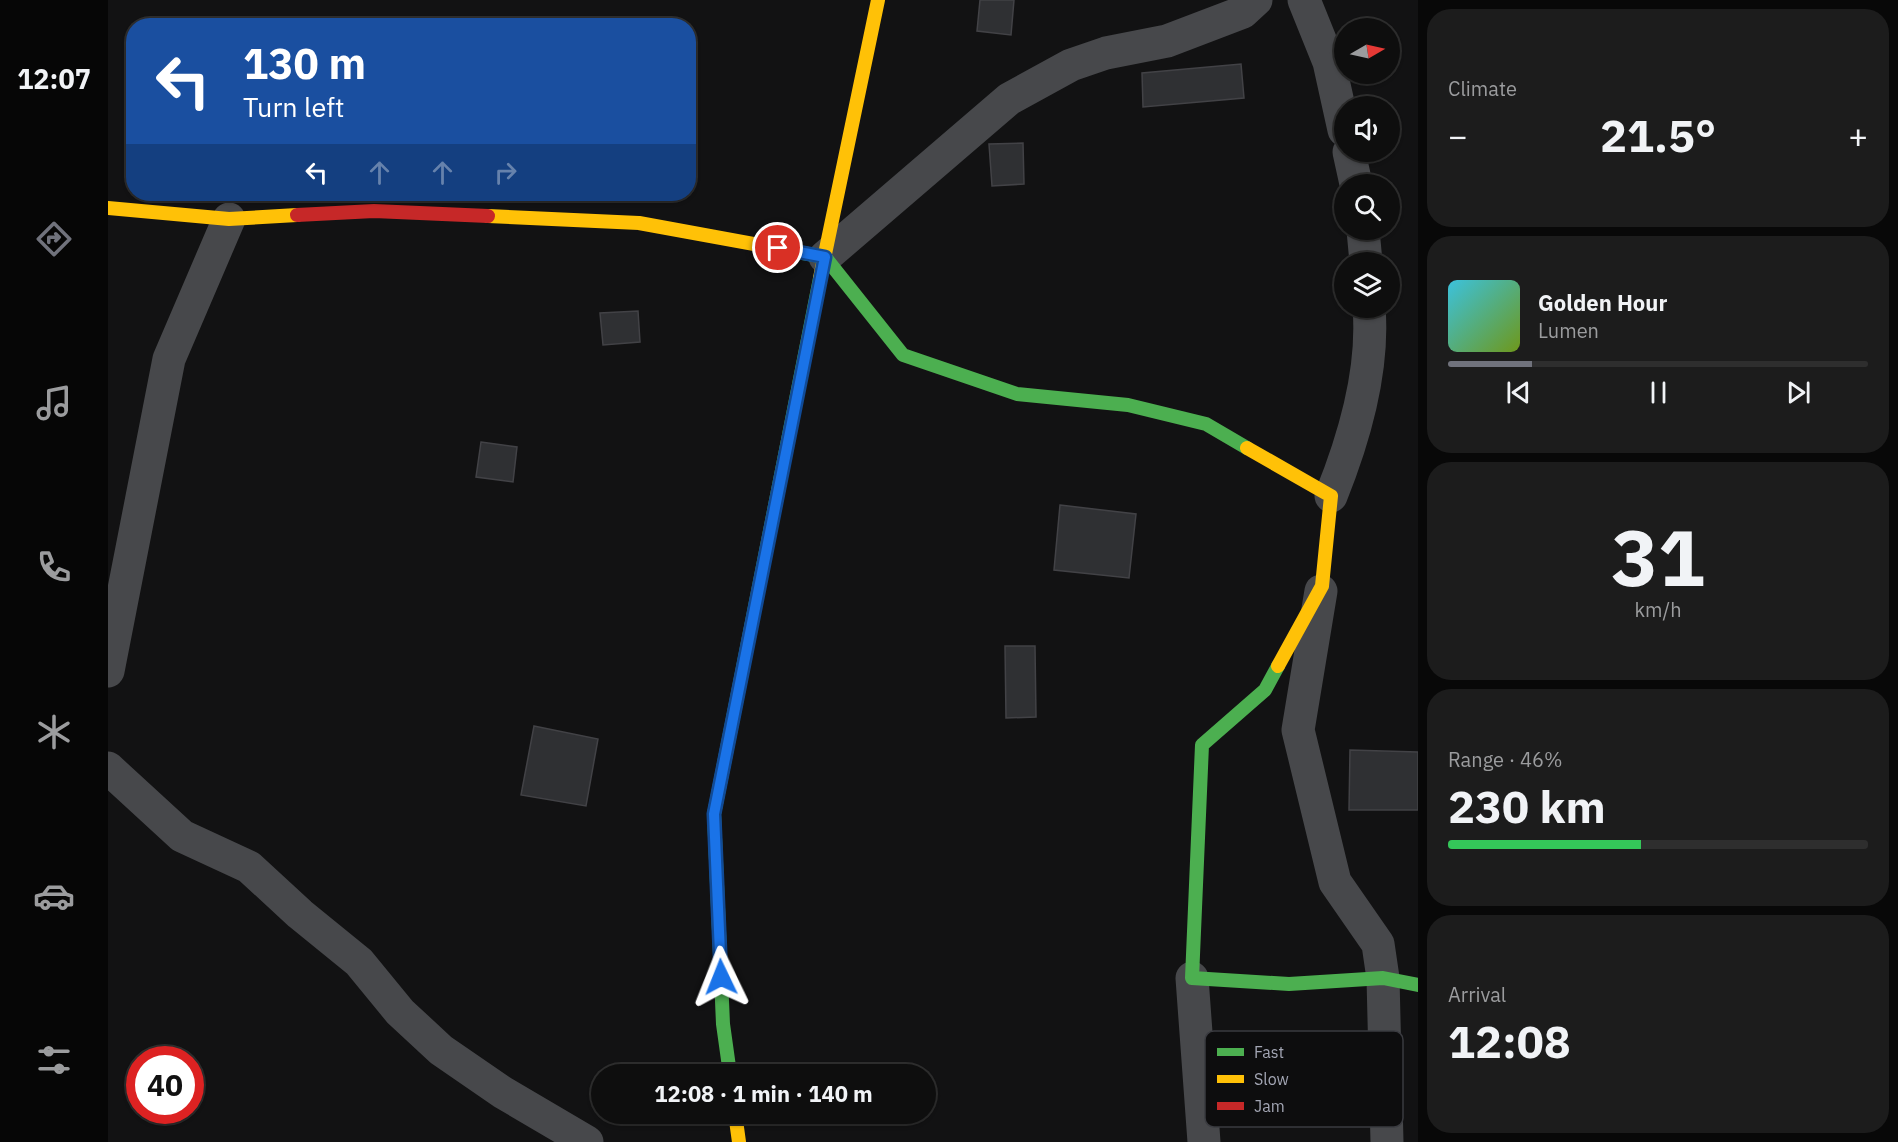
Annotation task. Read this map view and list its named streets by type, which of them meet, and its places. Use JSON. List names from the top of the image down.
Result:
{
  "legend": ["Fast", "Slow", "Jam"],
  "north": "right",
  "page": {
    "tabs": "12:07",
    "tile": [
      "Climate",
      ["31", "km/h"],
      ["Range · 46%", "230 km"],
      ["Arrival", "12:08"]
    ],
    "turn": ["130 m", "Turn left"],
    "heat": ["−", "21.5°", "+"],
    "song": ["Golden Hour", "Lumen"],
    "limit": "40",
    "trip": "12:08 · 1 min · 140 m"
  }
}
